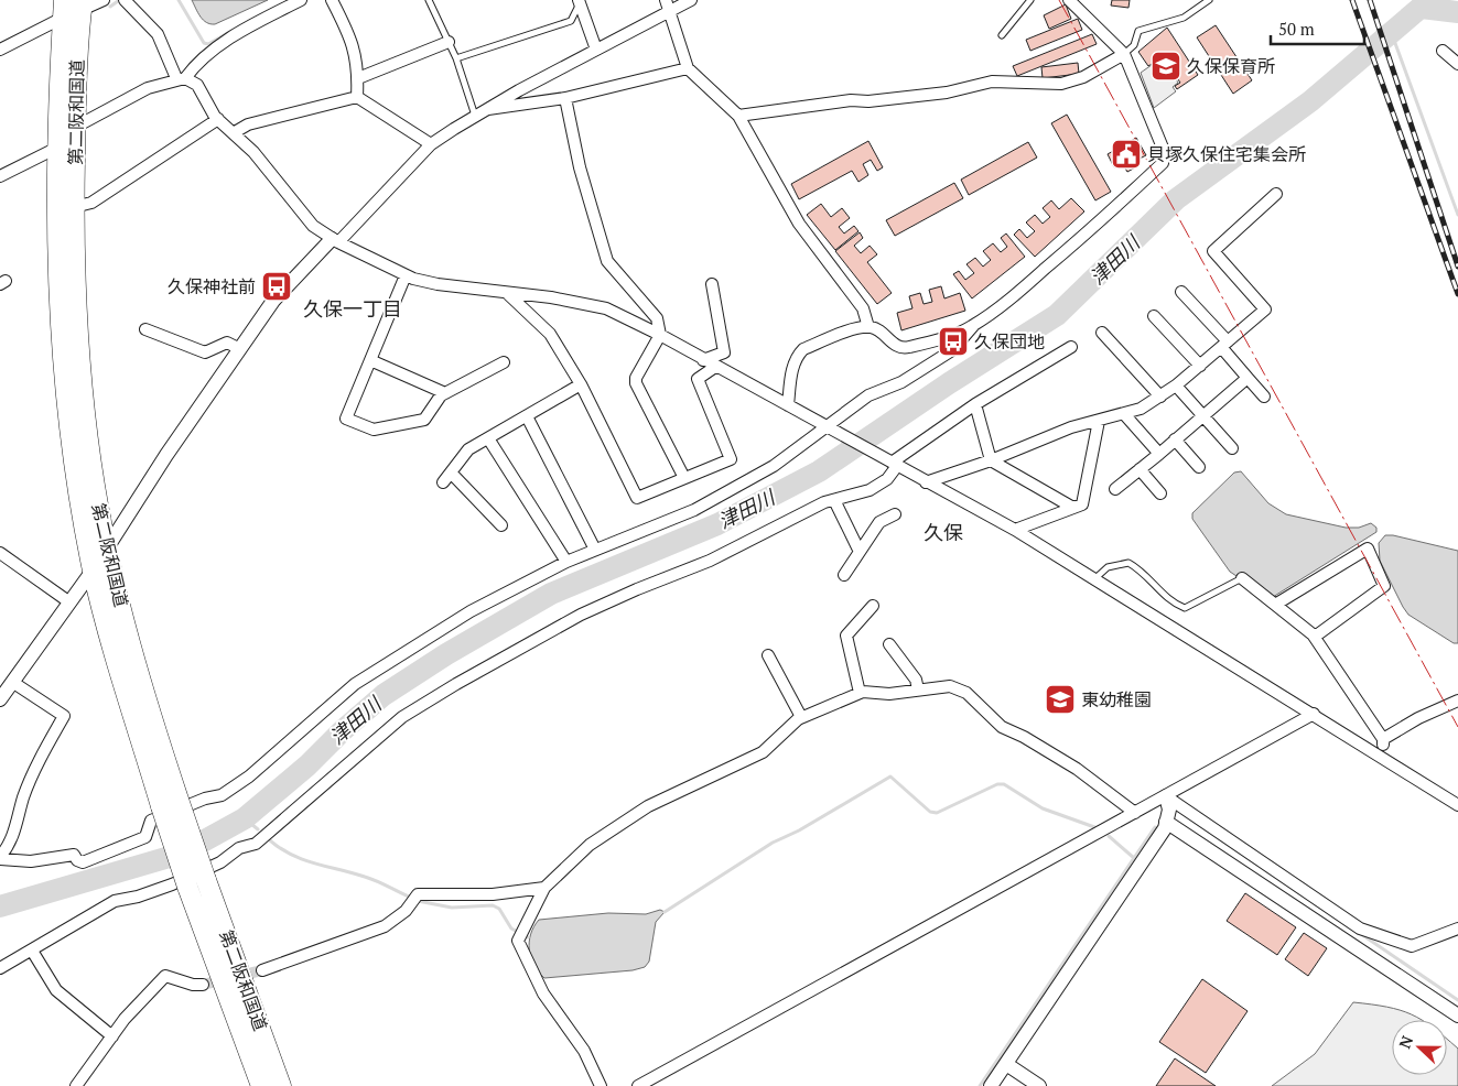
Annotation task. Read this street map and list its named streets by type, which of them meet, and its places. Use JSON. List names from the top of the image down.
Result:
{
  "streets": {
    "highway": ["第二阪和国道"]
  },
  "districts": ["久保一丁目", "久保"],
  "water": ["津田川"],
  "places": {
    "school or university": ["久保保育所", "東幼稚園"],
    "public building": ["貝塚久保住宅集会所"],
    "bus stop": ["久保神社前", "久保団地"]
  },
  "scale_bar": "50 m",
  "north": "left"
}
